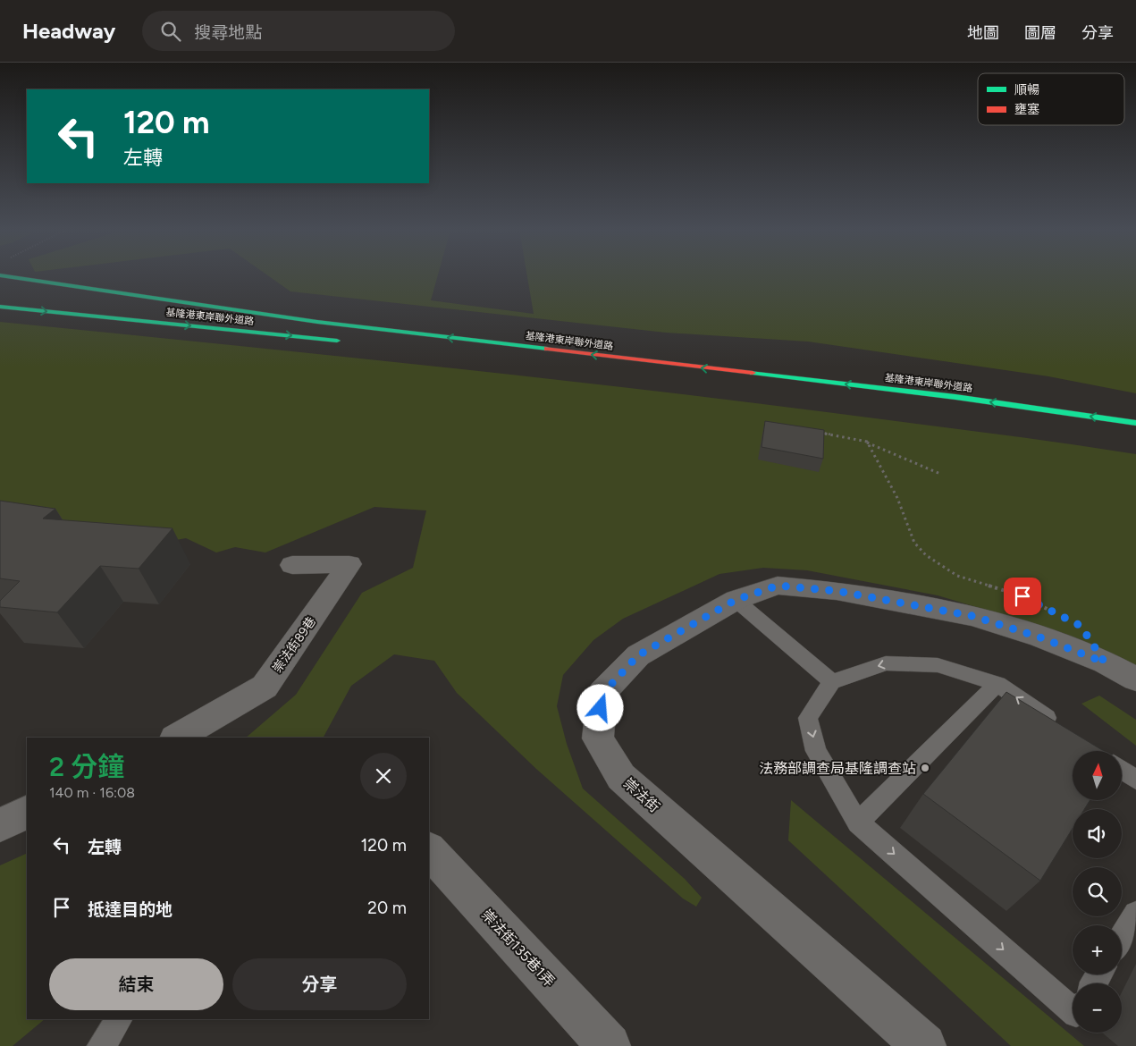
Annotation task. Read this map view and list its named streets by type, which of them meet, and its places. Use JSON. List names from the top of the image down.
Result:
{
  "streets": {
    "highway": ["基隆港東岸聯外道路"],
    "street": ["崇法街89巷", "崇法街", "崇法街135巷1弄"]
  },
  "places": ["法務部調查局基隆調查站"],
  "legend": ["順暢", "壅塞"],
  "north": "top",
  "page": {
    "header": "Headway",
    "search": "搜尋地點",
    "nav": ["地圖", "圖層", "分享"],
    "turn": ["120 m", "左轉"],
    "heading": ["2 分鐘", "140 m · 16:08"],
    "map_buttons": ["+", "−"],
    "list": [
      {
        "name": "左轉",
        "value": "120 m"
      },
      {
        "name": "抵達目的地",
        "value": "20 m"
      }
    ],
    "buttons": ["結束", "分享"]
  }
}
